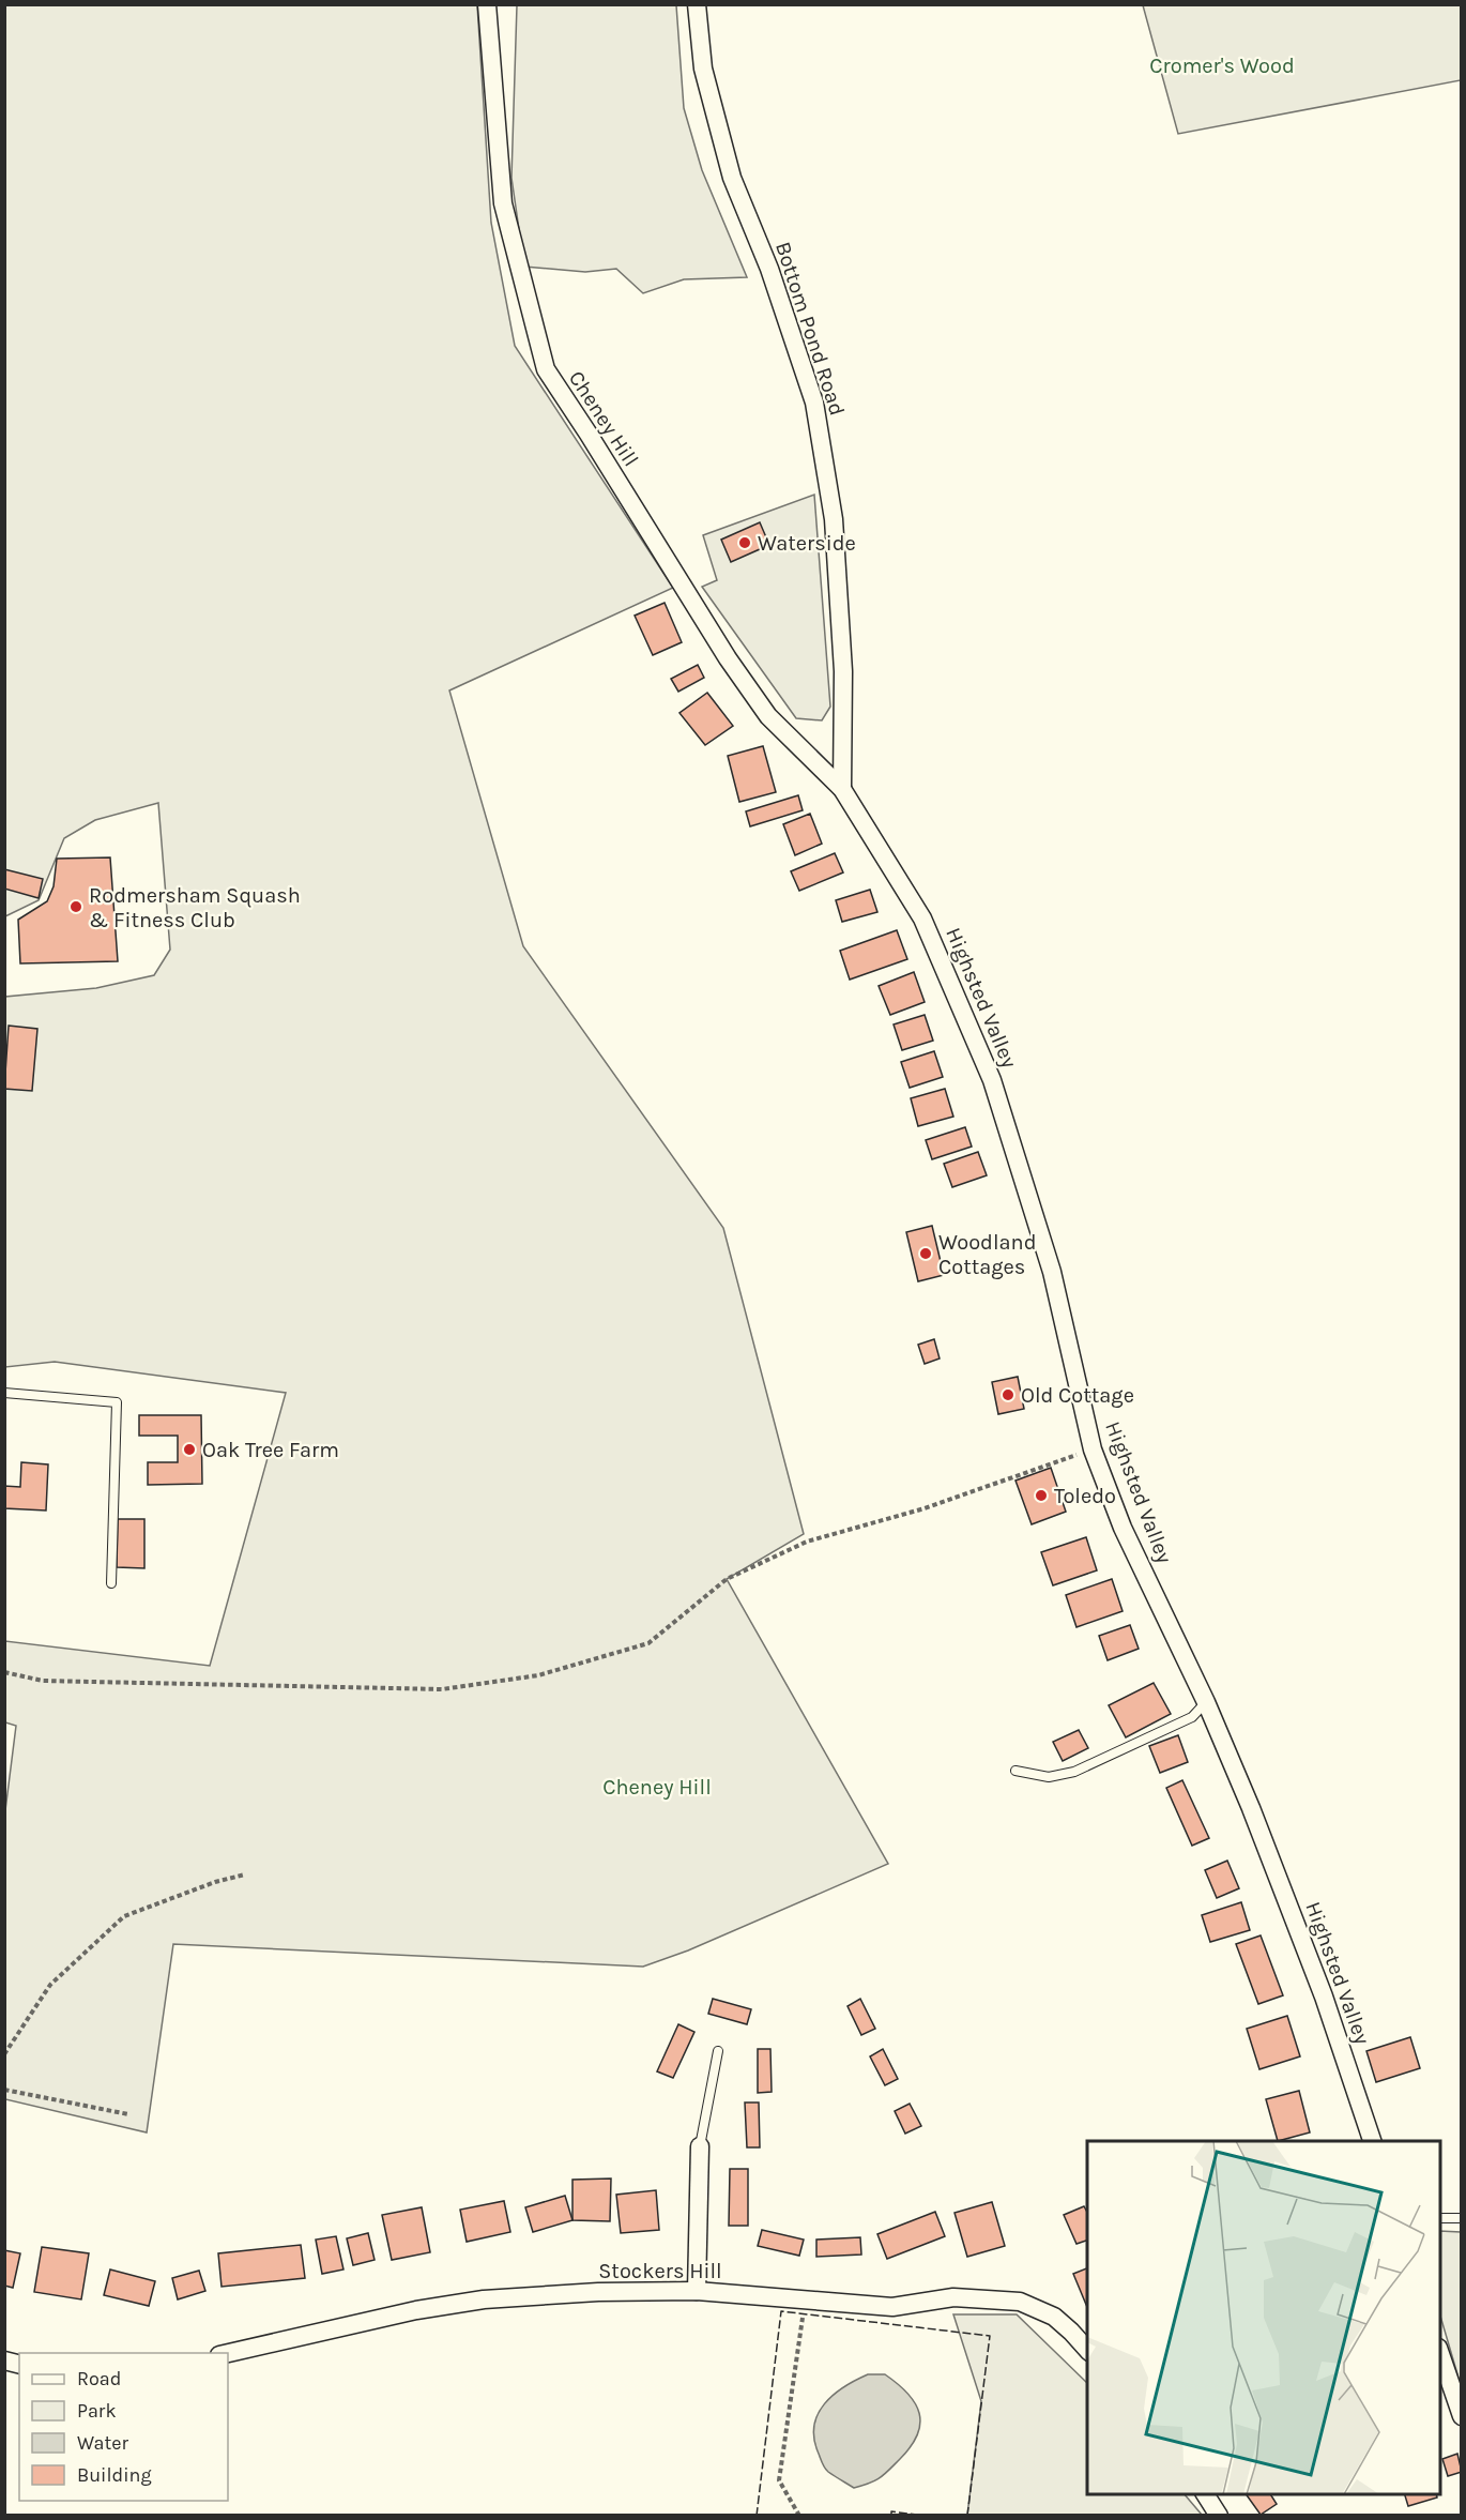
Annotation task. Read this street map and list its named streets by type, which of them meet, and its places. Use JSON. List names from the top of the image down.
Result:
{
  "streets": {
    "street": [
      "Bottom Pond Road",
      "Cheney Hill",
      "Highsted Valley",
      "Stockers Hill"
    ]
  },
  "crossings": [
    ["Bottom Pond Road", "Cheney Hill"],
    ["Bottom Pond Road", "Highsted Valley"],
    ["Cheney Hill", "Highsted Valley"]
  ],
  "parks": ["Cromer's Wood", "Cheney Hill"],
  "places": [
    "Waterside",
    "Rodmersham Squash & Fitness Club",
    "Woodland Cottages",
    "Old Cottage",
    "Oak Tree Farm",
    "Toledo"
  ],
  "legend": [
    "Road",
    "Park",
    "Water",
    "Building"
  ]
}
